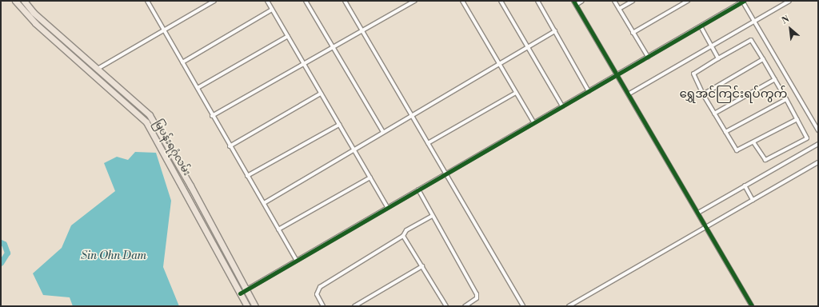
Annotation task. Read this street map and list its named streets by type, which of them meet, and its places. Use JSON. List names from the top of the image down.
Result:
{
  "streets": {
    "main road": ["မြပန်းရဂုံလမ်း"]
  },
  "districts": ["ရွှေအင်ကြင်းရပ်ကွက်"],
  "water": ["Sin Ohn Dam"],
  "north": "top left"
}
